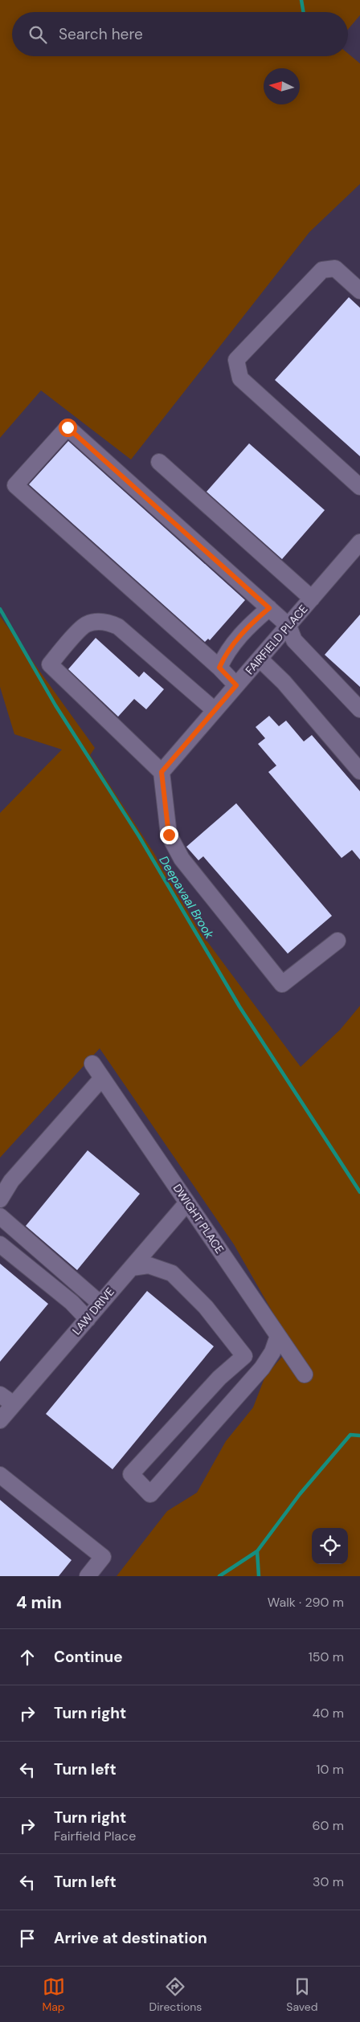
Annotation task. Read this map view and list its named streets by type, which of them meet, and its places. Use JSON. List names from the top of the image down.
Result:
{
  "streets": {
    "street": ["FAIRFIELD PLACE", "DWIGHT PLACE", "LAW DRIVE"]
  },
  "crossings": [
    ["DWIGHT PLACE", "LAW DRIVE"]
  ],
  "water": ["Deepavaal Brook"],
  "north": "left",
  "page": {
    "search": "Search here",
    "heading": ["4 min", "Walk · 290 m"],
    "list": [
      ["Continue", "150 m"],
      ["Turn right", "40 m"],
      ["Turn left", "10 m"],
      ["Turn right", "Fairfield Place", "60 m"],
      ["Turn left", "30 m"],
      "Arrive at destination"
    ],
    "nav": ["Map", "Directions", "Saved"]
  }
}
